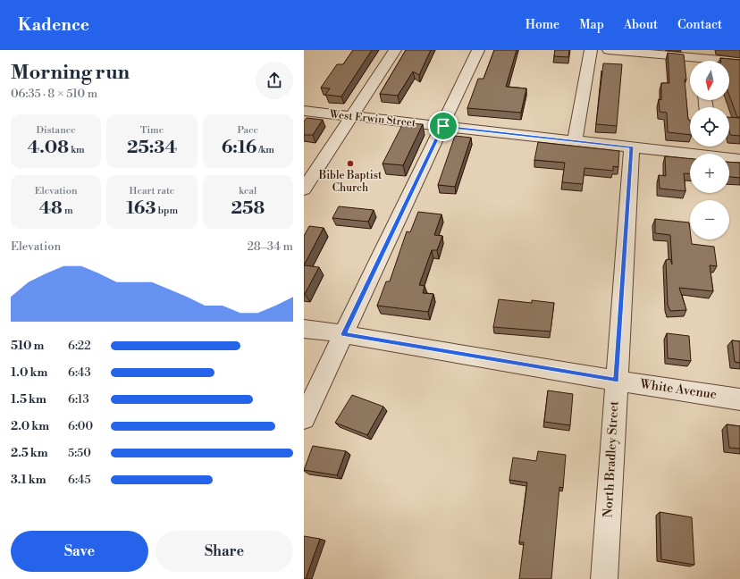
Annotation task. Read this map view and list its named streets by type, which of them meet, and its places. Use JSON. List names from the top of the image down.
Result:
{
  "streets": {
    "street": ["West Erwin Street", "White Avenue", "North Bradley Street"]
  },
  "crossings": [
    ["West Erwin Street", "North Bradley Street"],
    ["White Avenue", "North Bradley Street"]
  ],
  "places": ["Bible Baptist Church"],
  "north": "bottom",
  "page": {
    "header": "Kadence",
    "nav": [
      "Home",
      "Map",
      "About",
      "Contact"
    ],
    "heading": ["Morning run", "06:35 · 8 × 510 m"],
    "map_buttons": ["+", "−"],
    "stats": [
      ["Distance", "4.08 km"],
      ["Time", "25:34"],
      ["Pace", "6:16 /km"],
      ["Elevation", "48 m"],
      ["Heart rate", "163 bpm"],
      ["kcal", "258"]
    ],
    "chart": ["Elevation", "28–34 m"],
    "list": [
      {
        "name": "510 m",
        "note": "6:22"
      },
      {
        "name": "1.0 km",
        "note": "6:43"
      },
      {
        "name": "1.5 km",
        "note": "6:13"
      },
      {
        "name": "2.0 km",
        "note": "6:00"
      },
      {
        "name": "2.5 km",
        "note": "5:50"
      },
      {
        "name": "3.1 km",
        "note": "6:45"
      }
    ],
    "buttons": ["Save", "Share"]
  }
}
